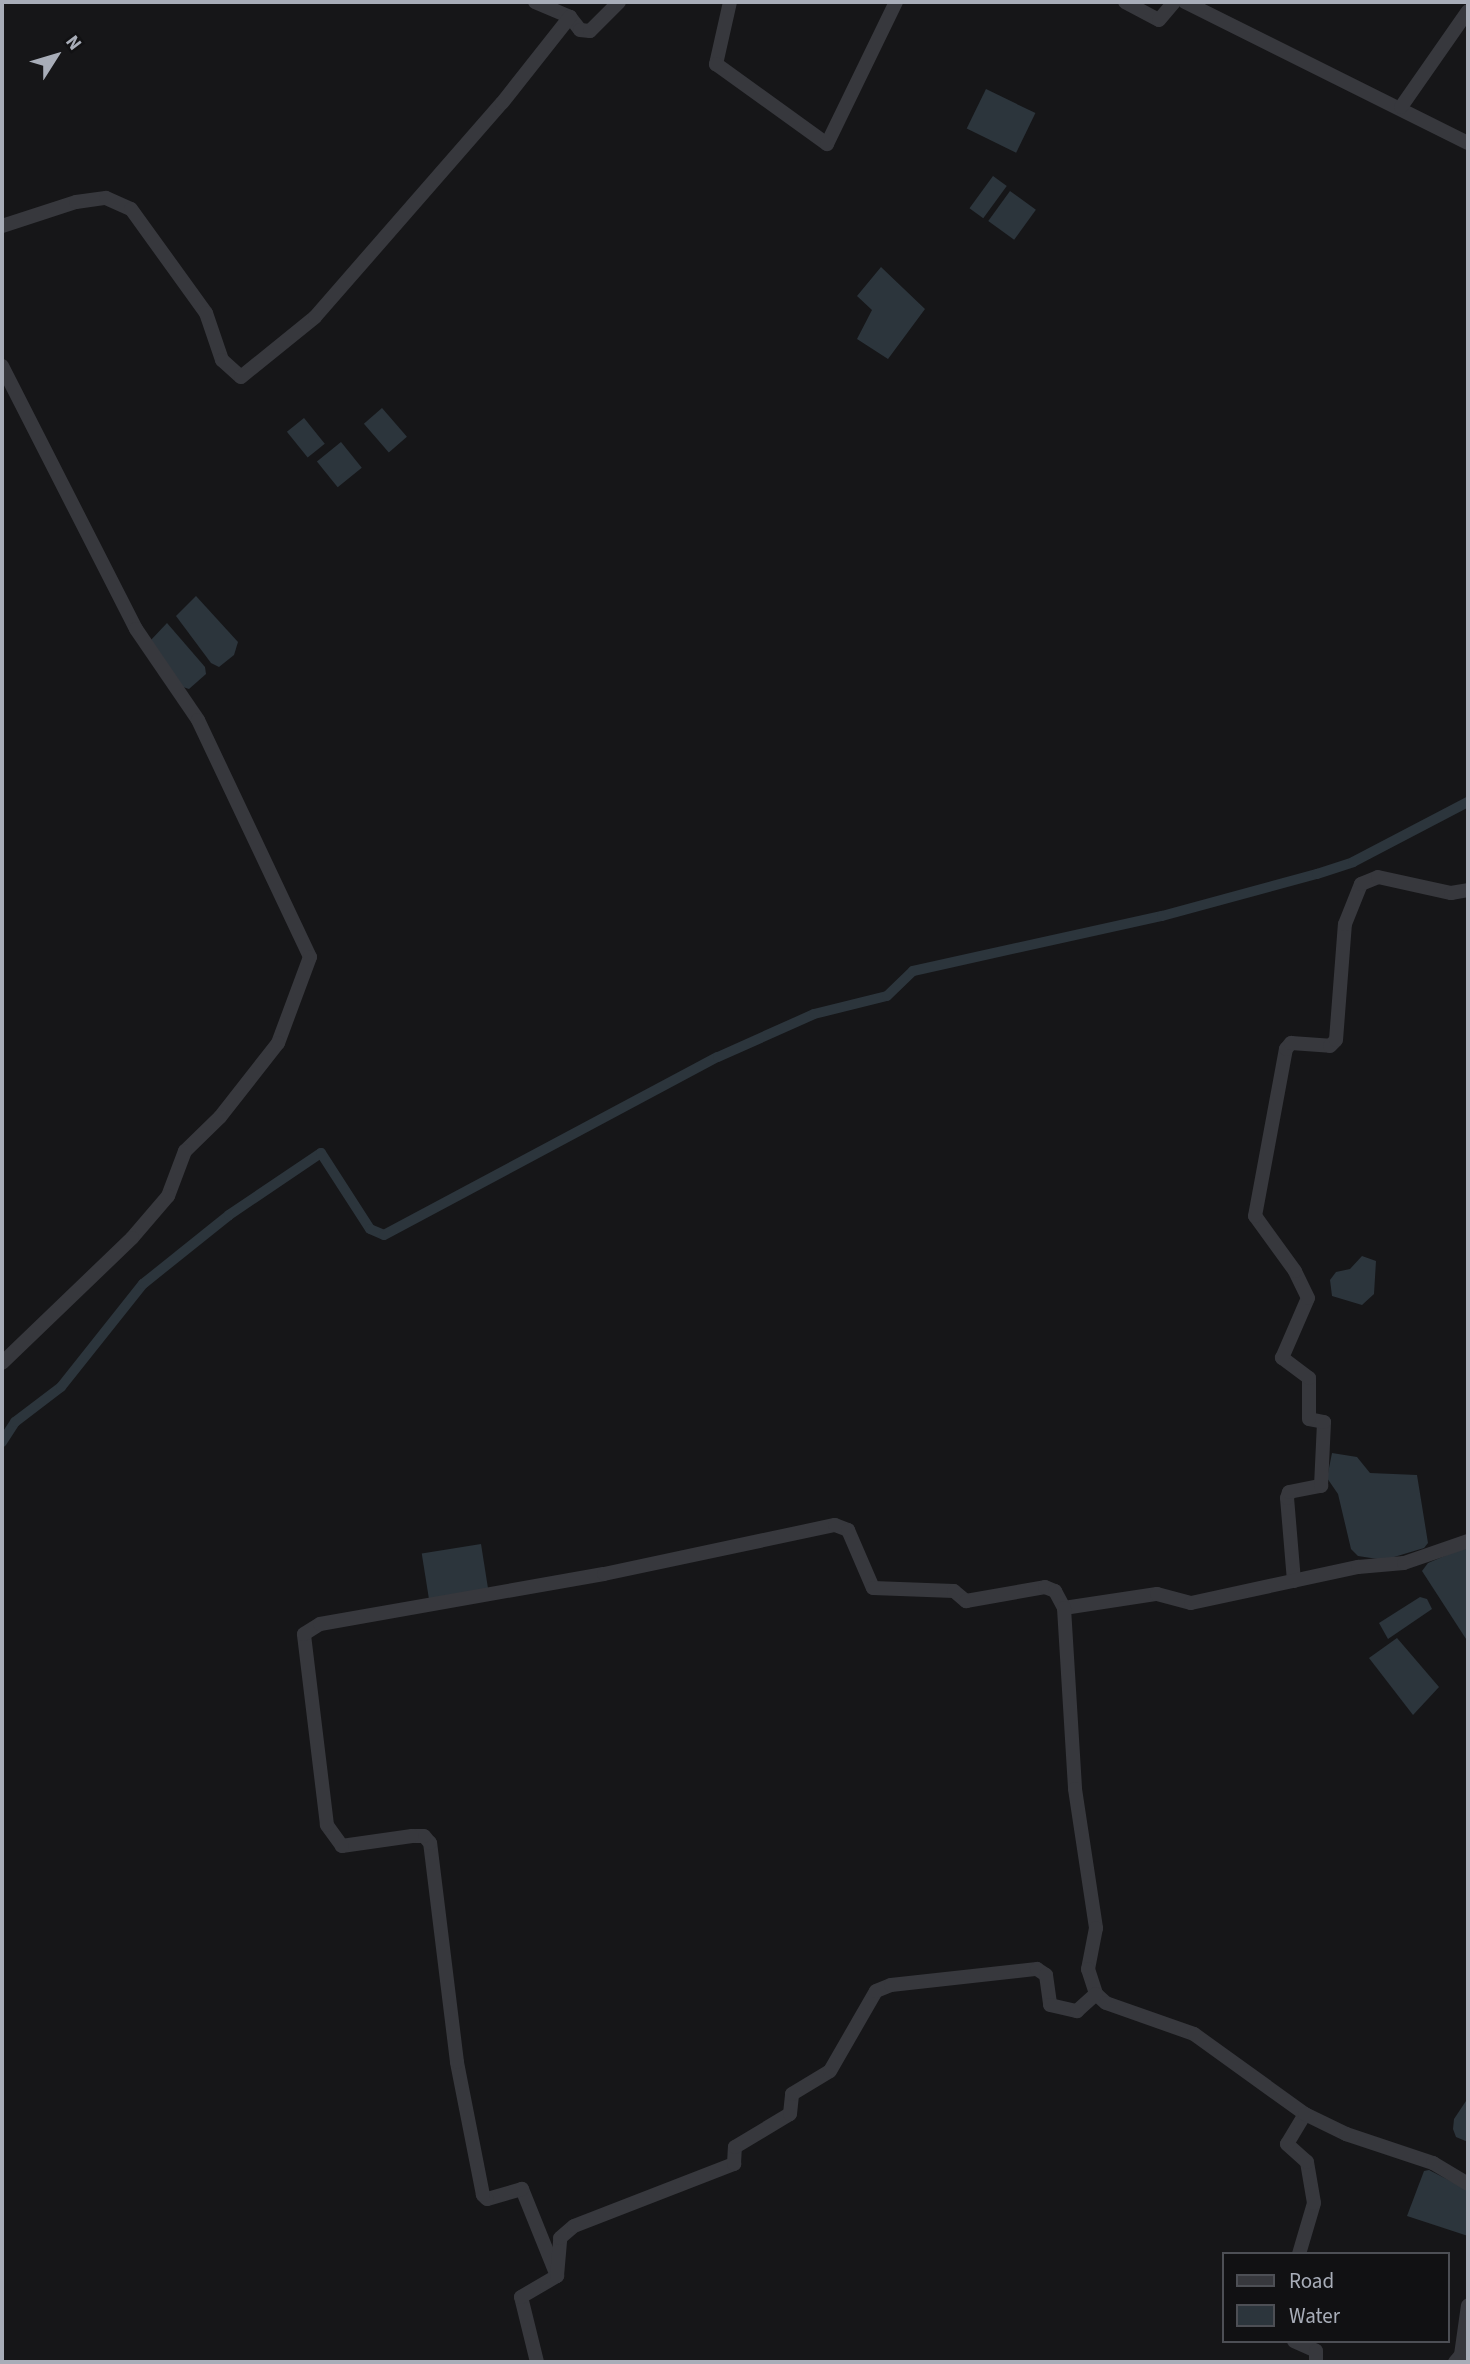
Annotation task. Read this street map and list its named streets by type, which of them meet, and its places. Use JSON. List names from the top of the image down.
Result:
{
  "legend": ["Road", "Water"],
  "north": "top right"
}
